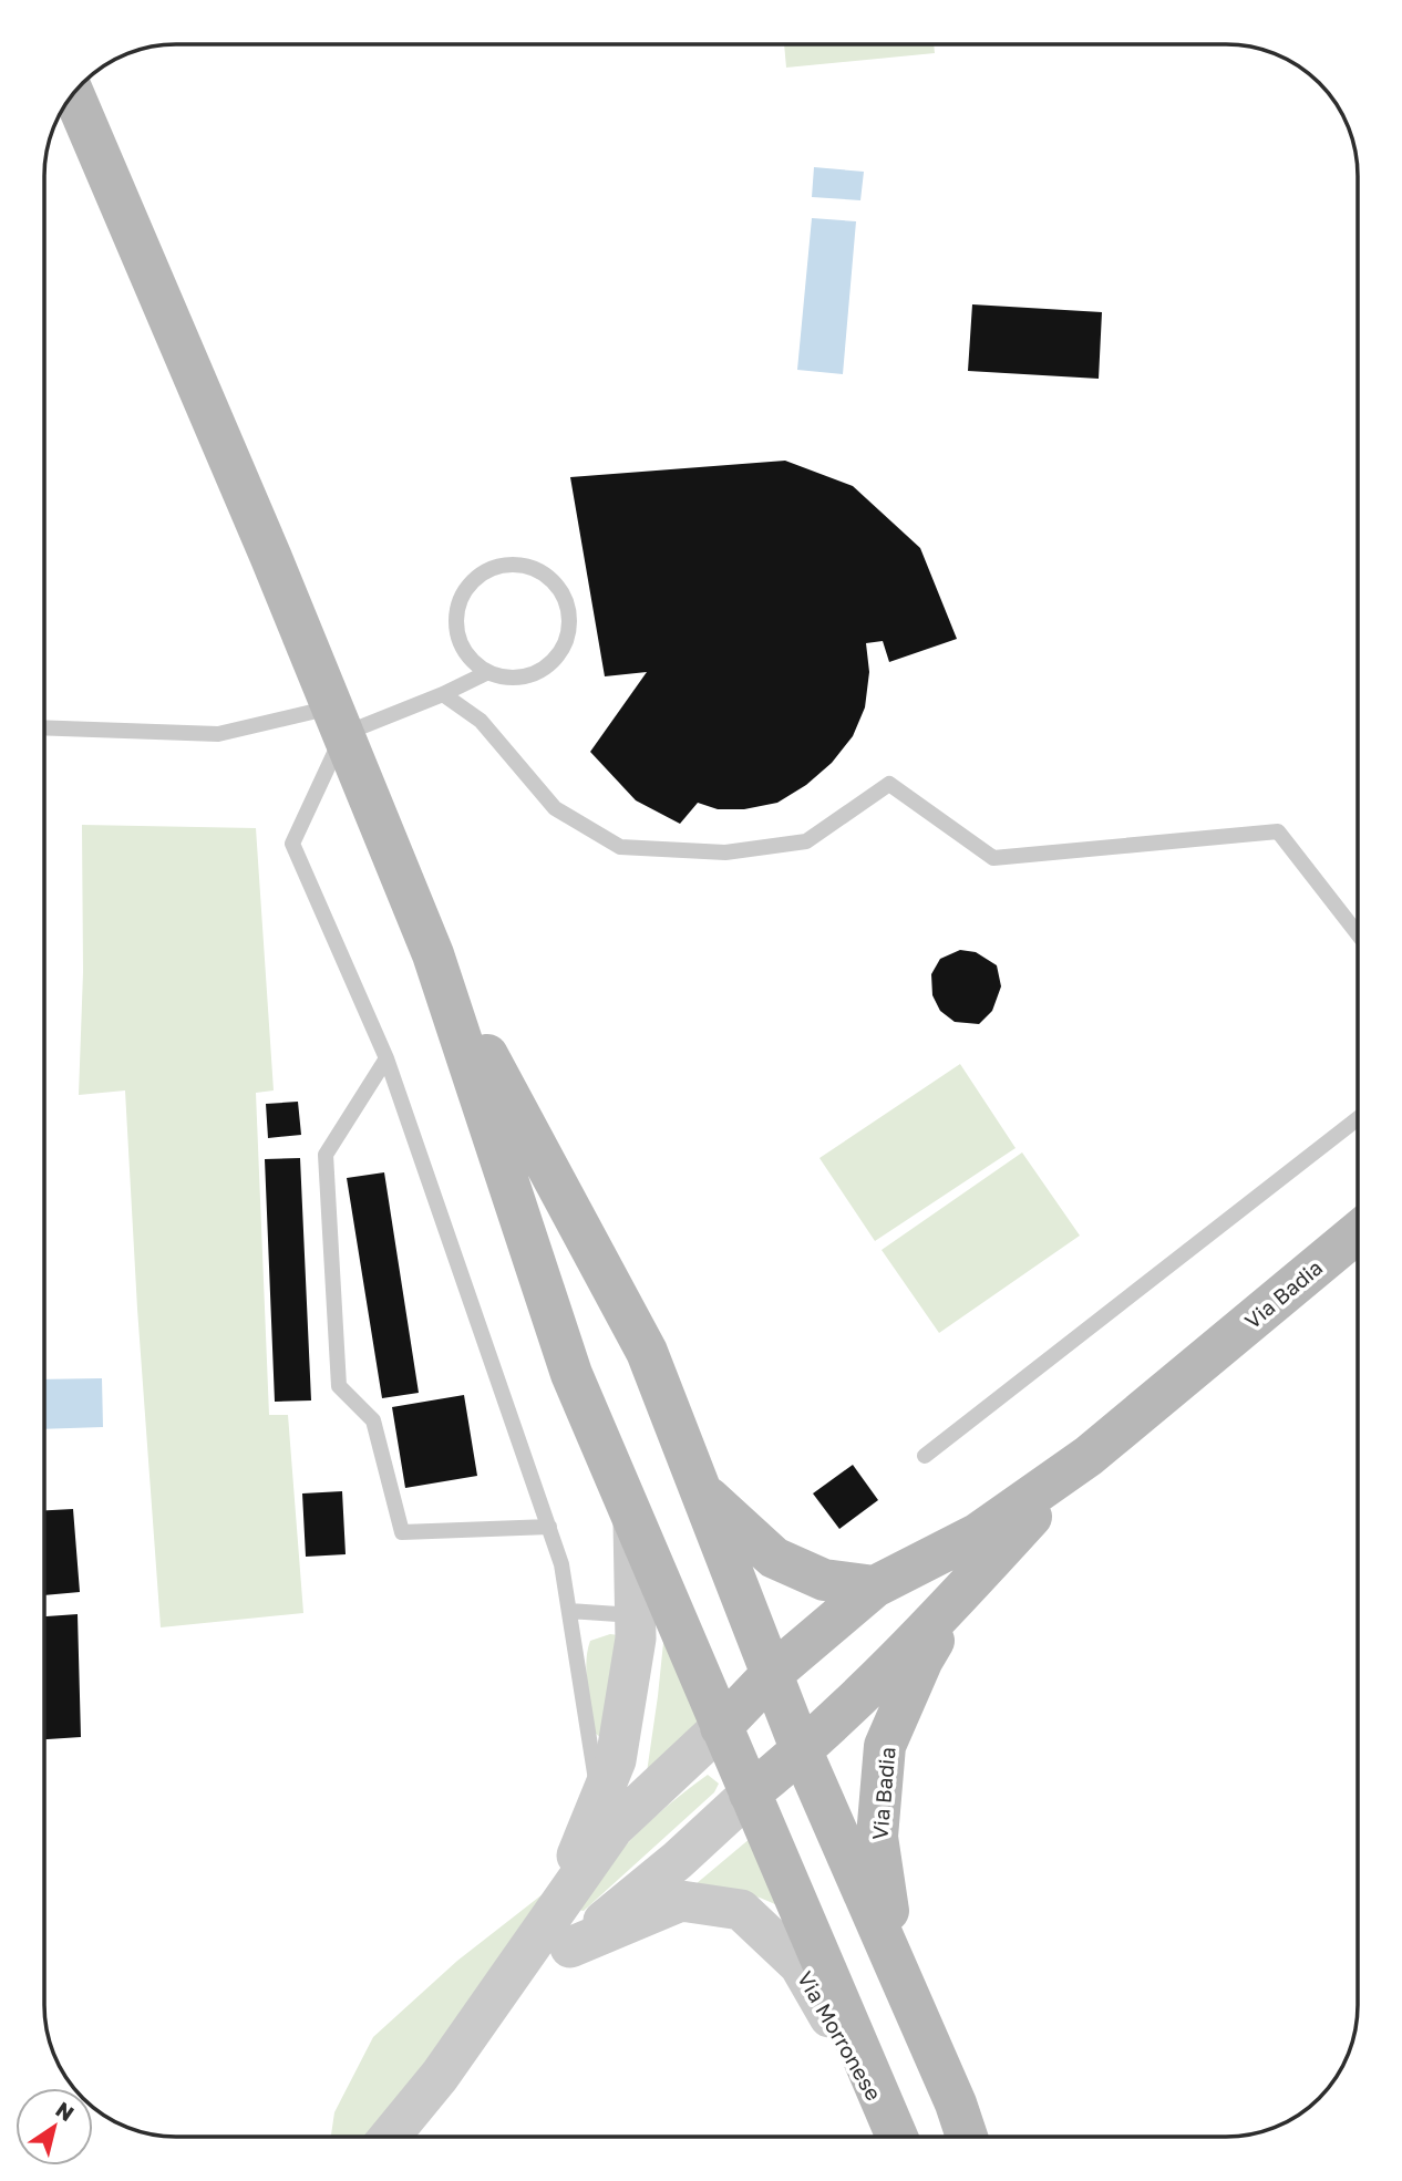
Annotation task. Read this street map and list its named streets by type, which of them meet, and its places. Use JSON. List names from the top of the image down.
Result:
{
  "streets": {
    "main road": ["Via Badia"],
    "street": ["Via Morronese"]
  },
  "crossings": [
    ["Via Badia", "Via Morronese"]
  ],
  "north": "top right"
}
